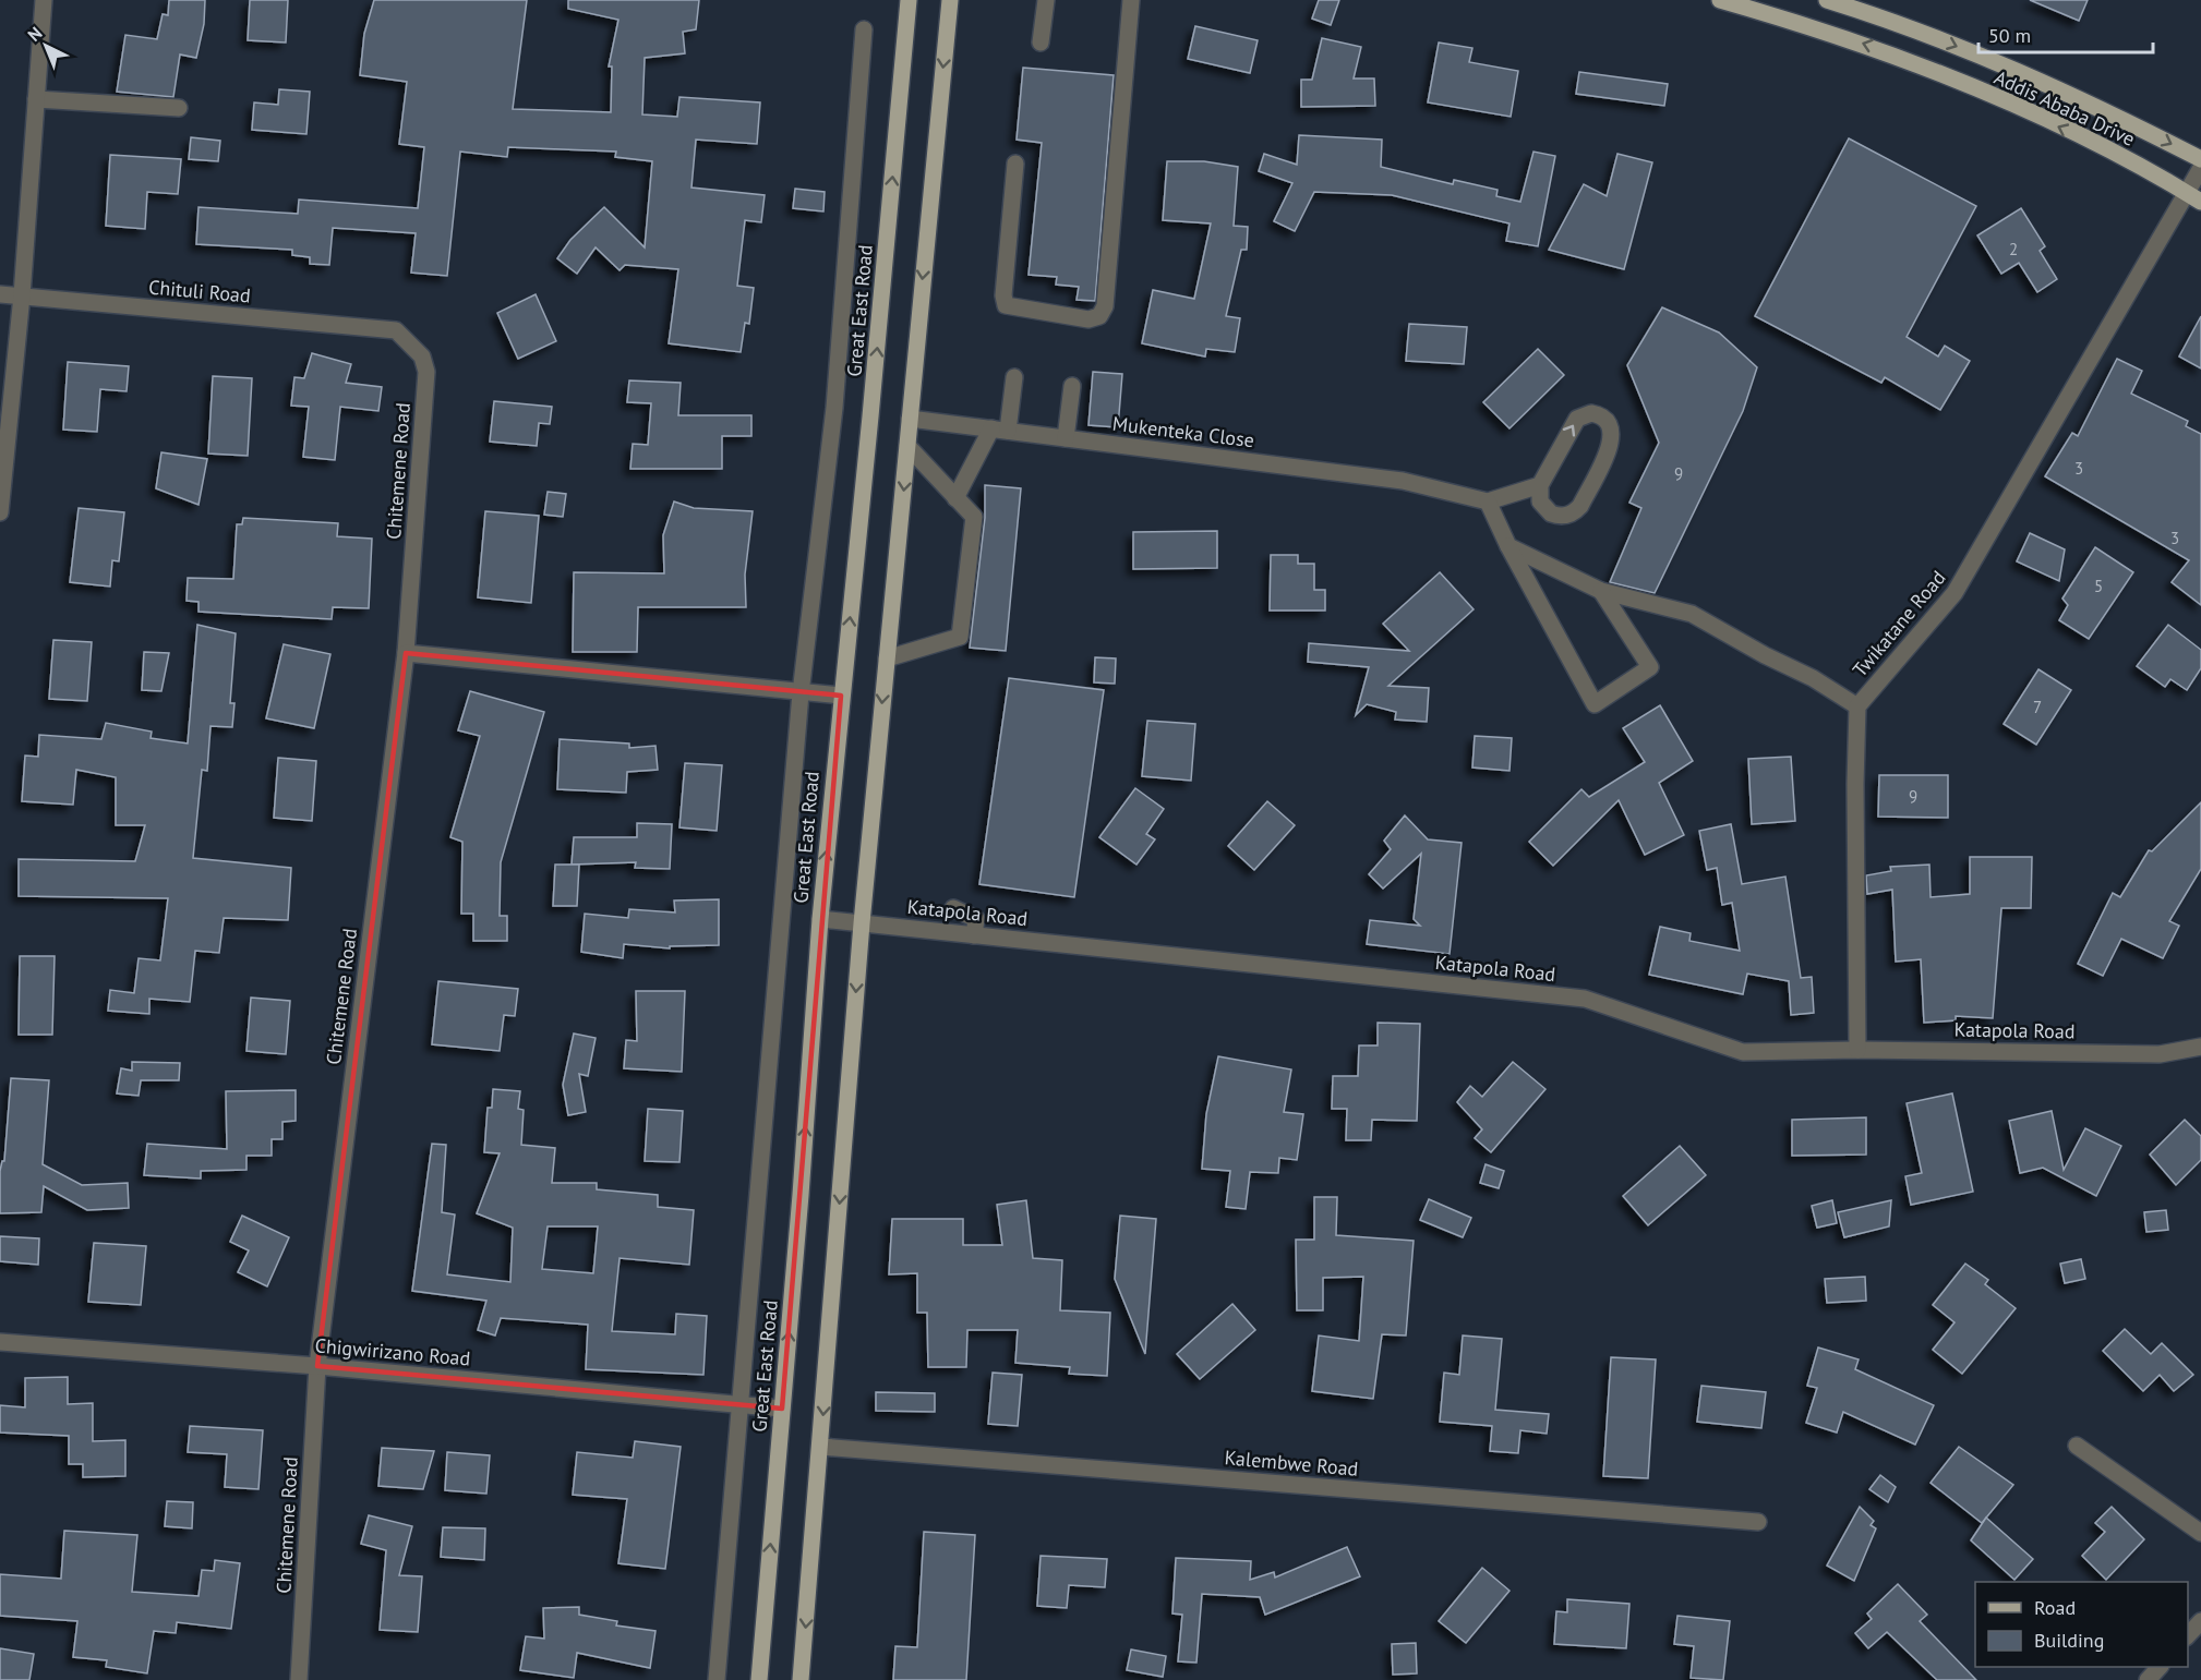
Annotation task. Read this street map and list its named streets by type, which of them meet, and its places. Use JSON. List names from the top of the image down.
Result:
{
  "streets": {
    "main road": ["Addis Ababa Drive", "Great East Road"],
    "street": [
      "Chituli Road",
      "Mukenteka Close",
      "Chitemene Road",
      "Twikatane Road",
      "Katapola Road",
      "Chigwirizano Road",
      "Kalembwe Road"
    ]
  },
  "crossings": [
    ["Addis Ababa Drive", "Twikatane Road"],
    ["Chituli Road", "Chitemene Road"],
    ["Great East Road", "Katapola Road"],
    ["Great East Road", "Chigwirizano Road"],
    ["Chitemene Road", "Chigwirizano Road"],
    ["Twikatane Road", "Katapola Road"]
  ],
  "house_numbers": [
    "2",
    "3",
    "9",
    "3",
    "5",
    "7",
    "9"
  ],
  "legend": ["Road", "Building"],
  "scale_bar": "50 m",
  "north": "top left"
}
